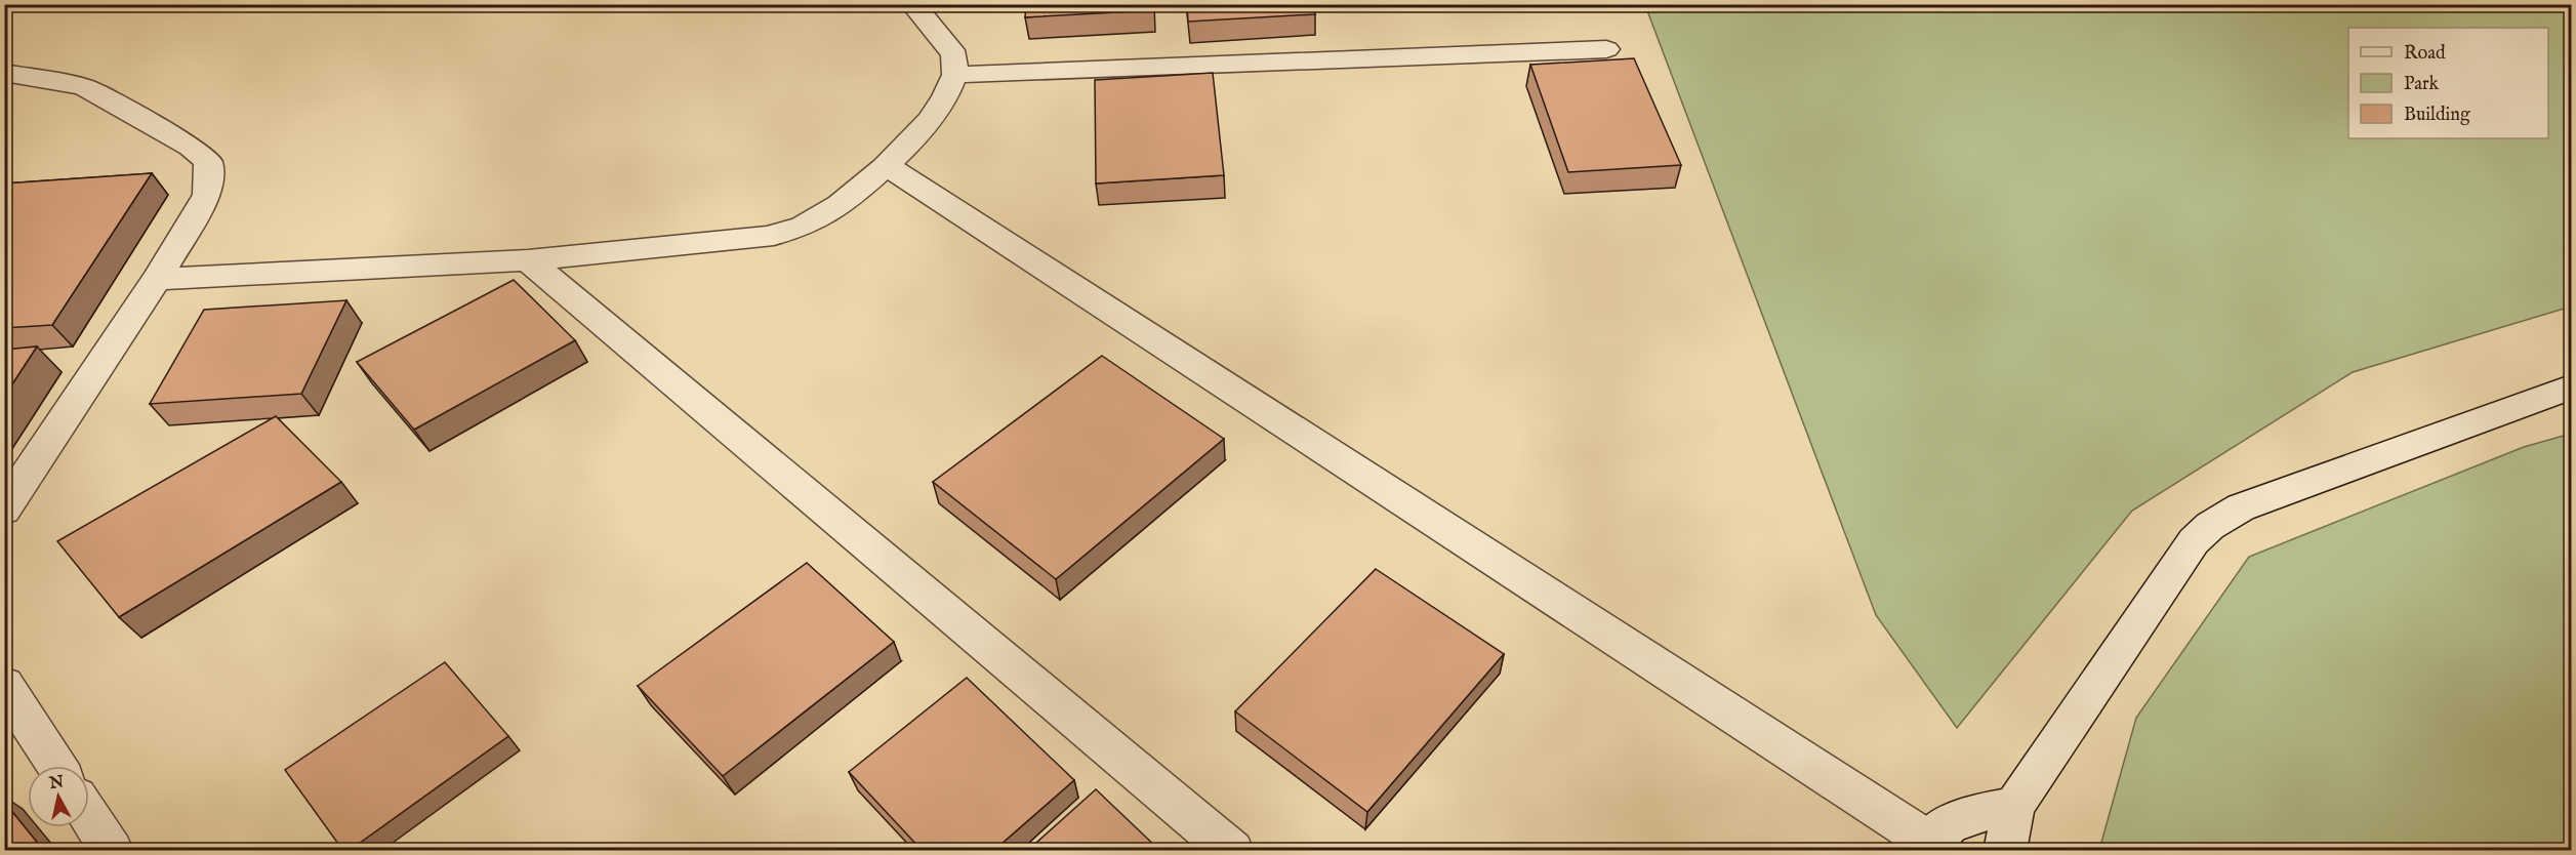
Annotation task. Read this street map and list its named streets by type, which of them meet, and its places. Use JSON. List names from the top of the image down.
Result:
{
  "legend": ["Road", "Park", "Building"],
  "north": "top"
}
